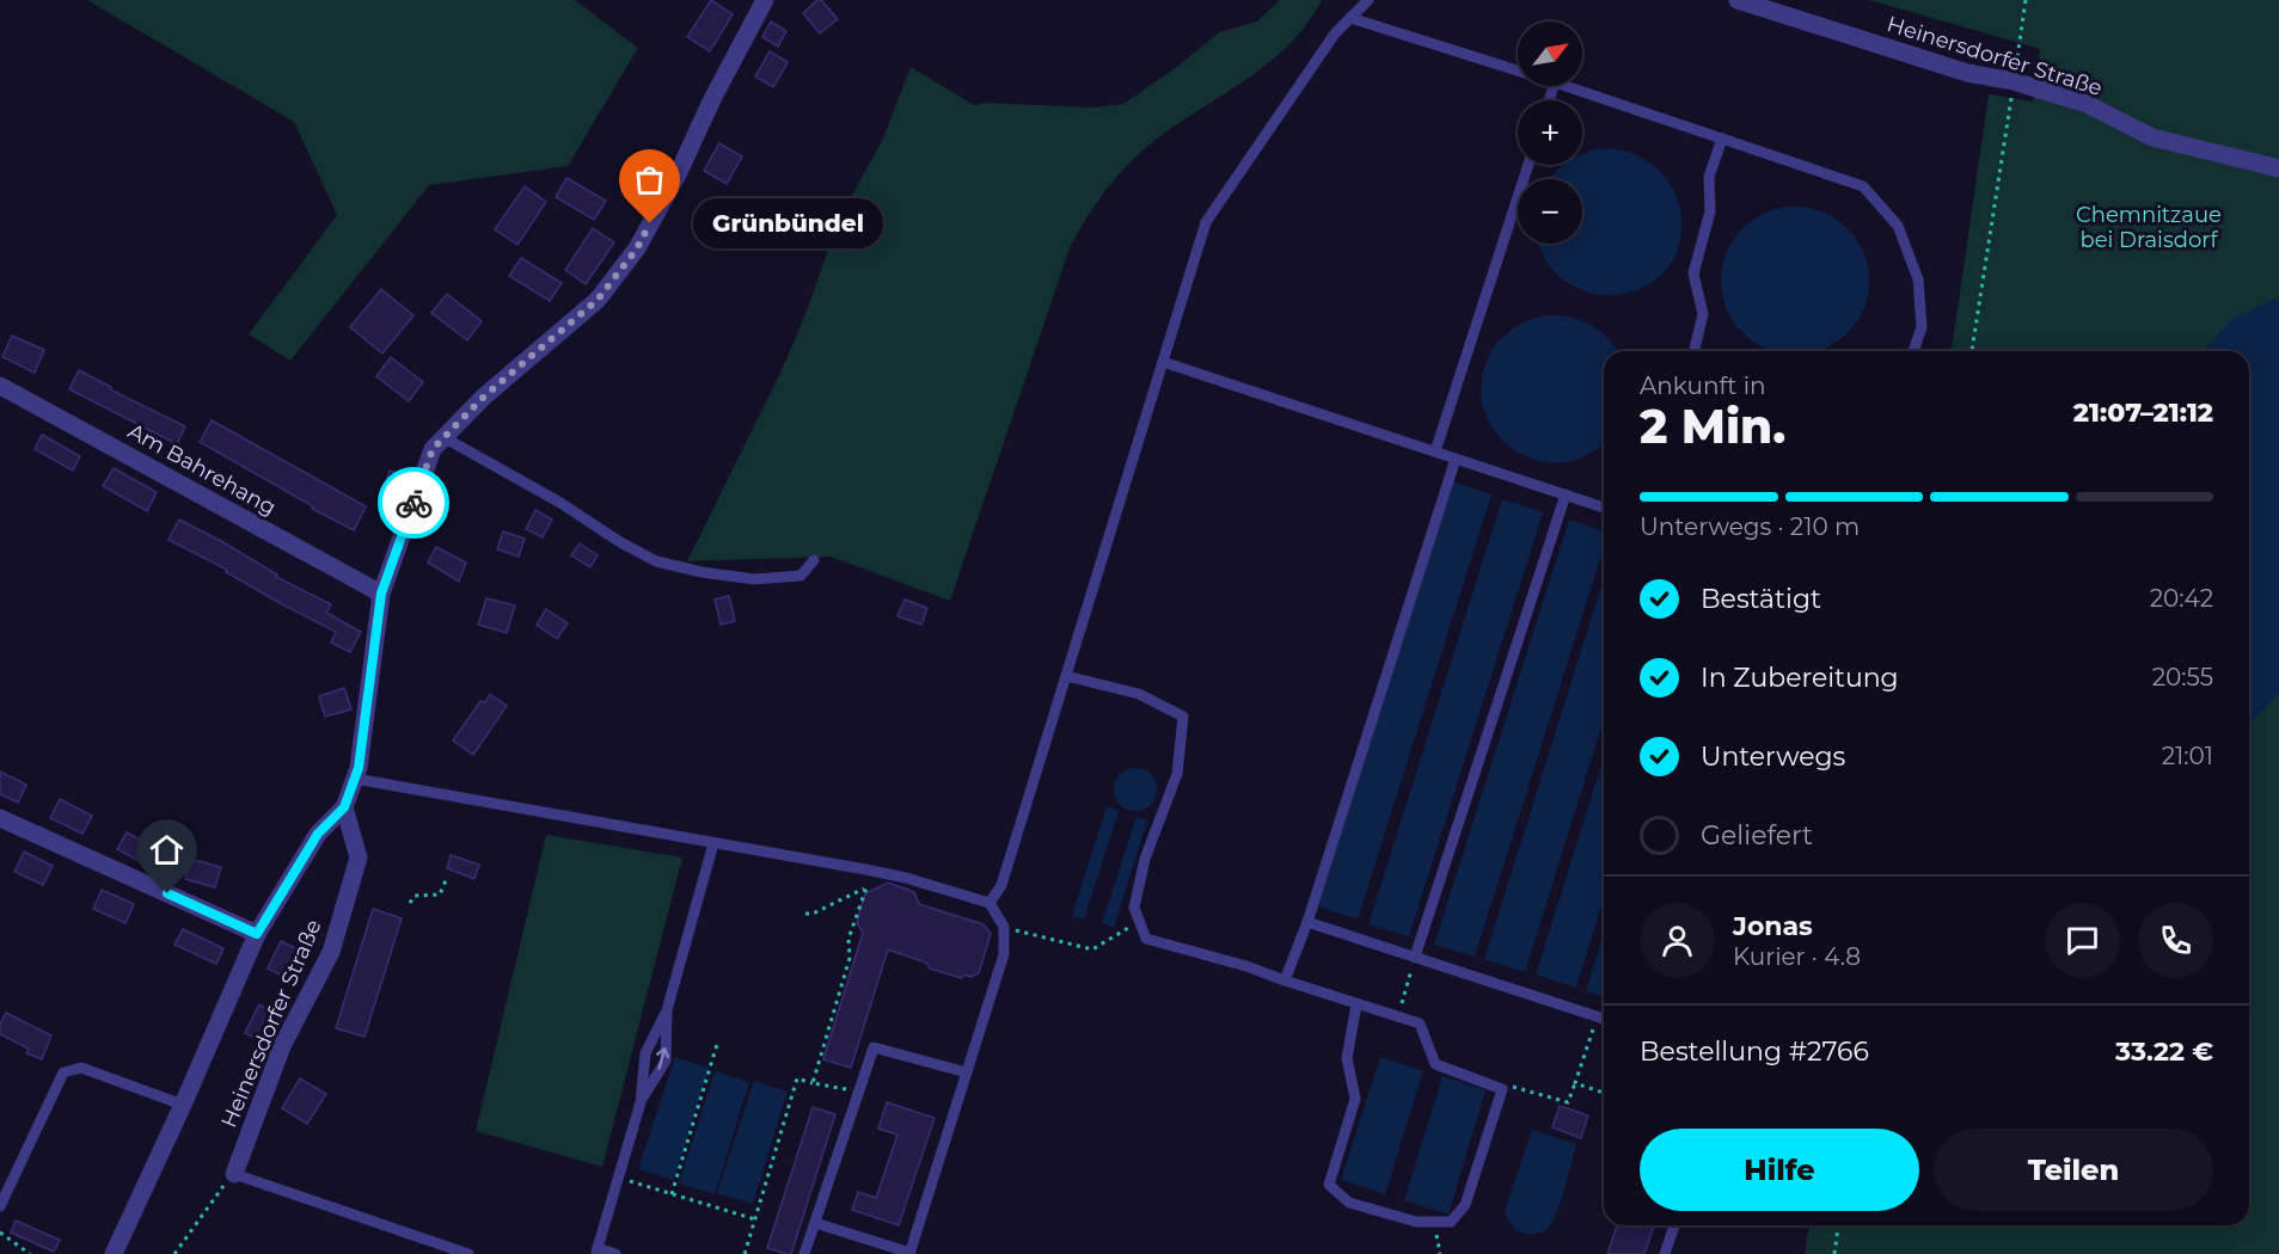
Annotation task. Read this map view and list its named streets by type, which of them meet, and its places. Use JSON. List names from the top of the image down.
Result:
{
  "streets": {
    "street": ["Heinersdorfer Straße", "Am Bahrehang"]
  },
  "crossings": [
    ["Heinersdorfer Straße", "Am Bahrehang"]
  ],
  "parks": ["Chemnitzaue bei Draisdorf"],
  "places": ["Grünbündel"],
  "north": "top right",
  "page": {
    "map_buttons": ["+", "−"],
    "bubble": "Grünbündel",
    "heading": ["2 Min.", "Ankunft in", "21:07–21:12"],
    "panel": [
      "Jonas",
      "Kurier · 4.8",
      "Bestellung #2766",
      "33.22 €"
    ],
    "bar": "Unterwegs · 210 m",
    "list": [
      ["Bestätigt", "20:42"],
      ["In Zubereitung", "20:55"],
      ["Unterwegs", "21:01"],
      "Geliefert"
    ],
    "buttons": ["Hilfe", "Teilen"]
  }
}
